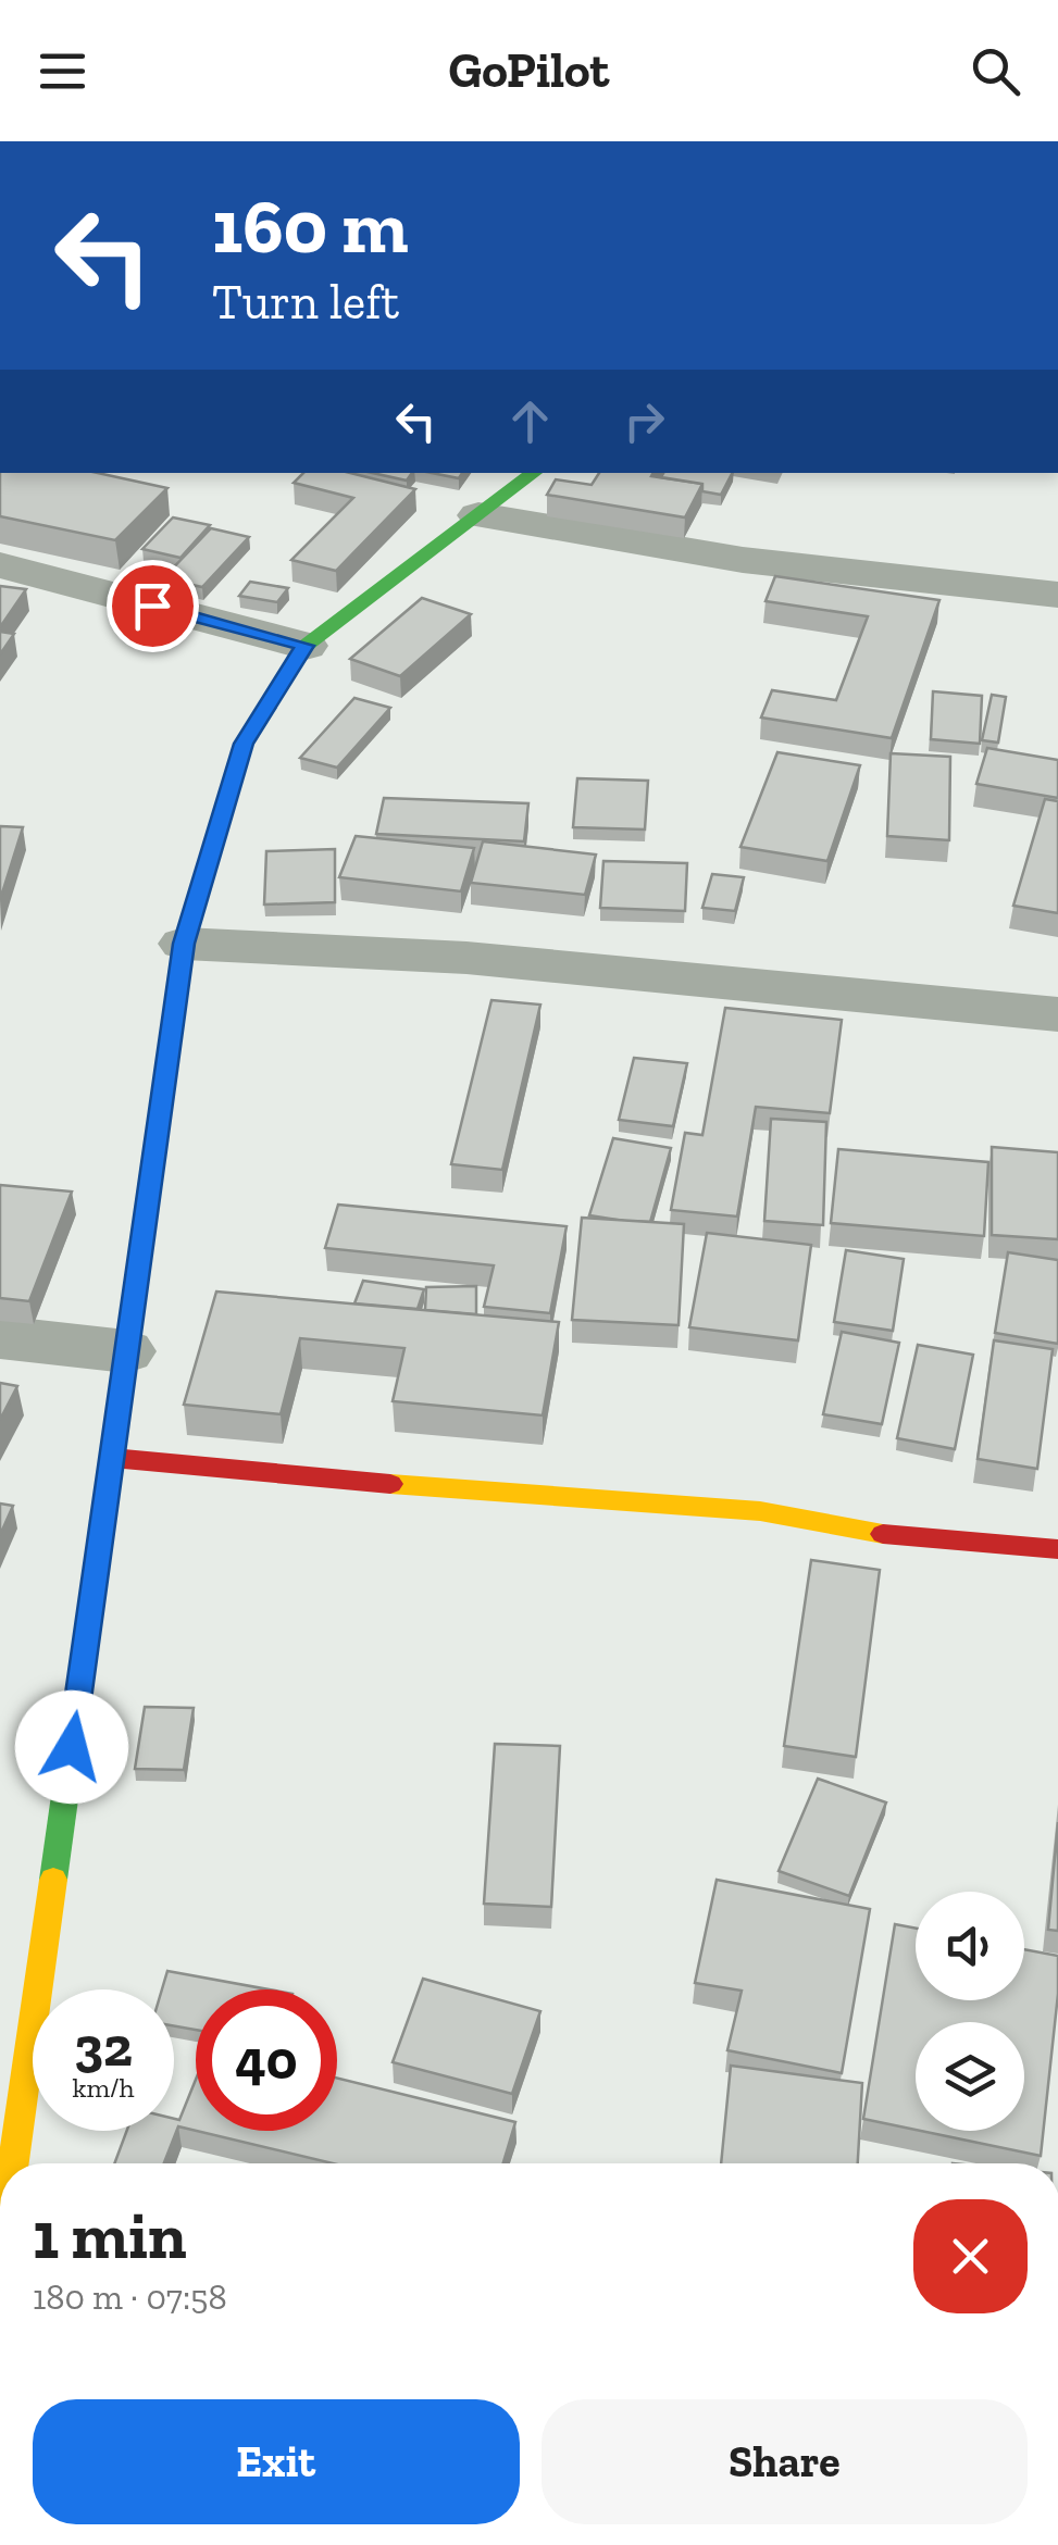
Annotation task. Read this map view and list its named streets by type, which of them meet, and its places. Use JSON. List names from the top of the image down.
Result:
{
  "page": {
    "header": "GoPilot",
    "turn": ["160 m", "Turn left"],
    "speed": "32 km/h",
    "limit": "40",
    "heading": ["1 min", "180 m · 07:58"],
    "buttons": ["Exit", "Share"]
  }
}
